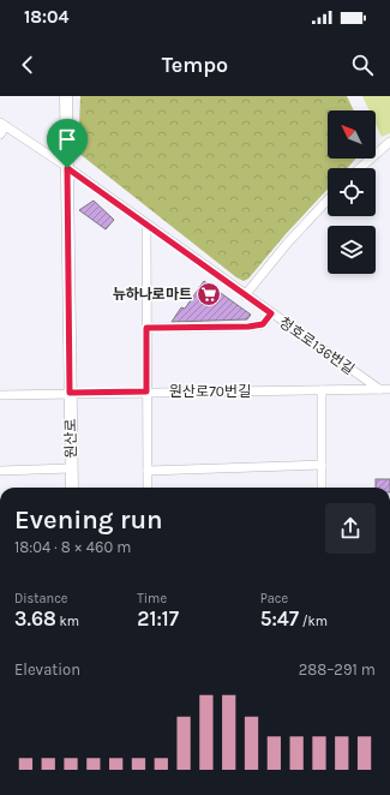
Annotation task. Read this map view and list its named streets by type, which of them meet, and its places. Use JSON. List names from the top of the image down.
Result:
{
  "streets": {
    "street": ["청호로136번길", "원산로70번길", "원산로"]
  },
  "crossings": [
    ["청호로136번길", "원산로70번길"],
    ["청호로136번길", "원산로"],
    ["원산로70번길", "원산로"]
  ],
  "places": {
    "supermarket": ["뉴하나로마트"]
  },
  "north": "top left",
  "page": {
    "status": "18:04",
    "header": "Tempo",
    "heading": ["Evening run", "18:04 · 8 × 460 m"],
    "stats": [
      ["Distance", "3.68 km"],
      ["Time", "21:17"],
      ["Pace", "5:47 /km"]
    ],
    "chart": ["Elevation", "288–291 m"]
  }
}
